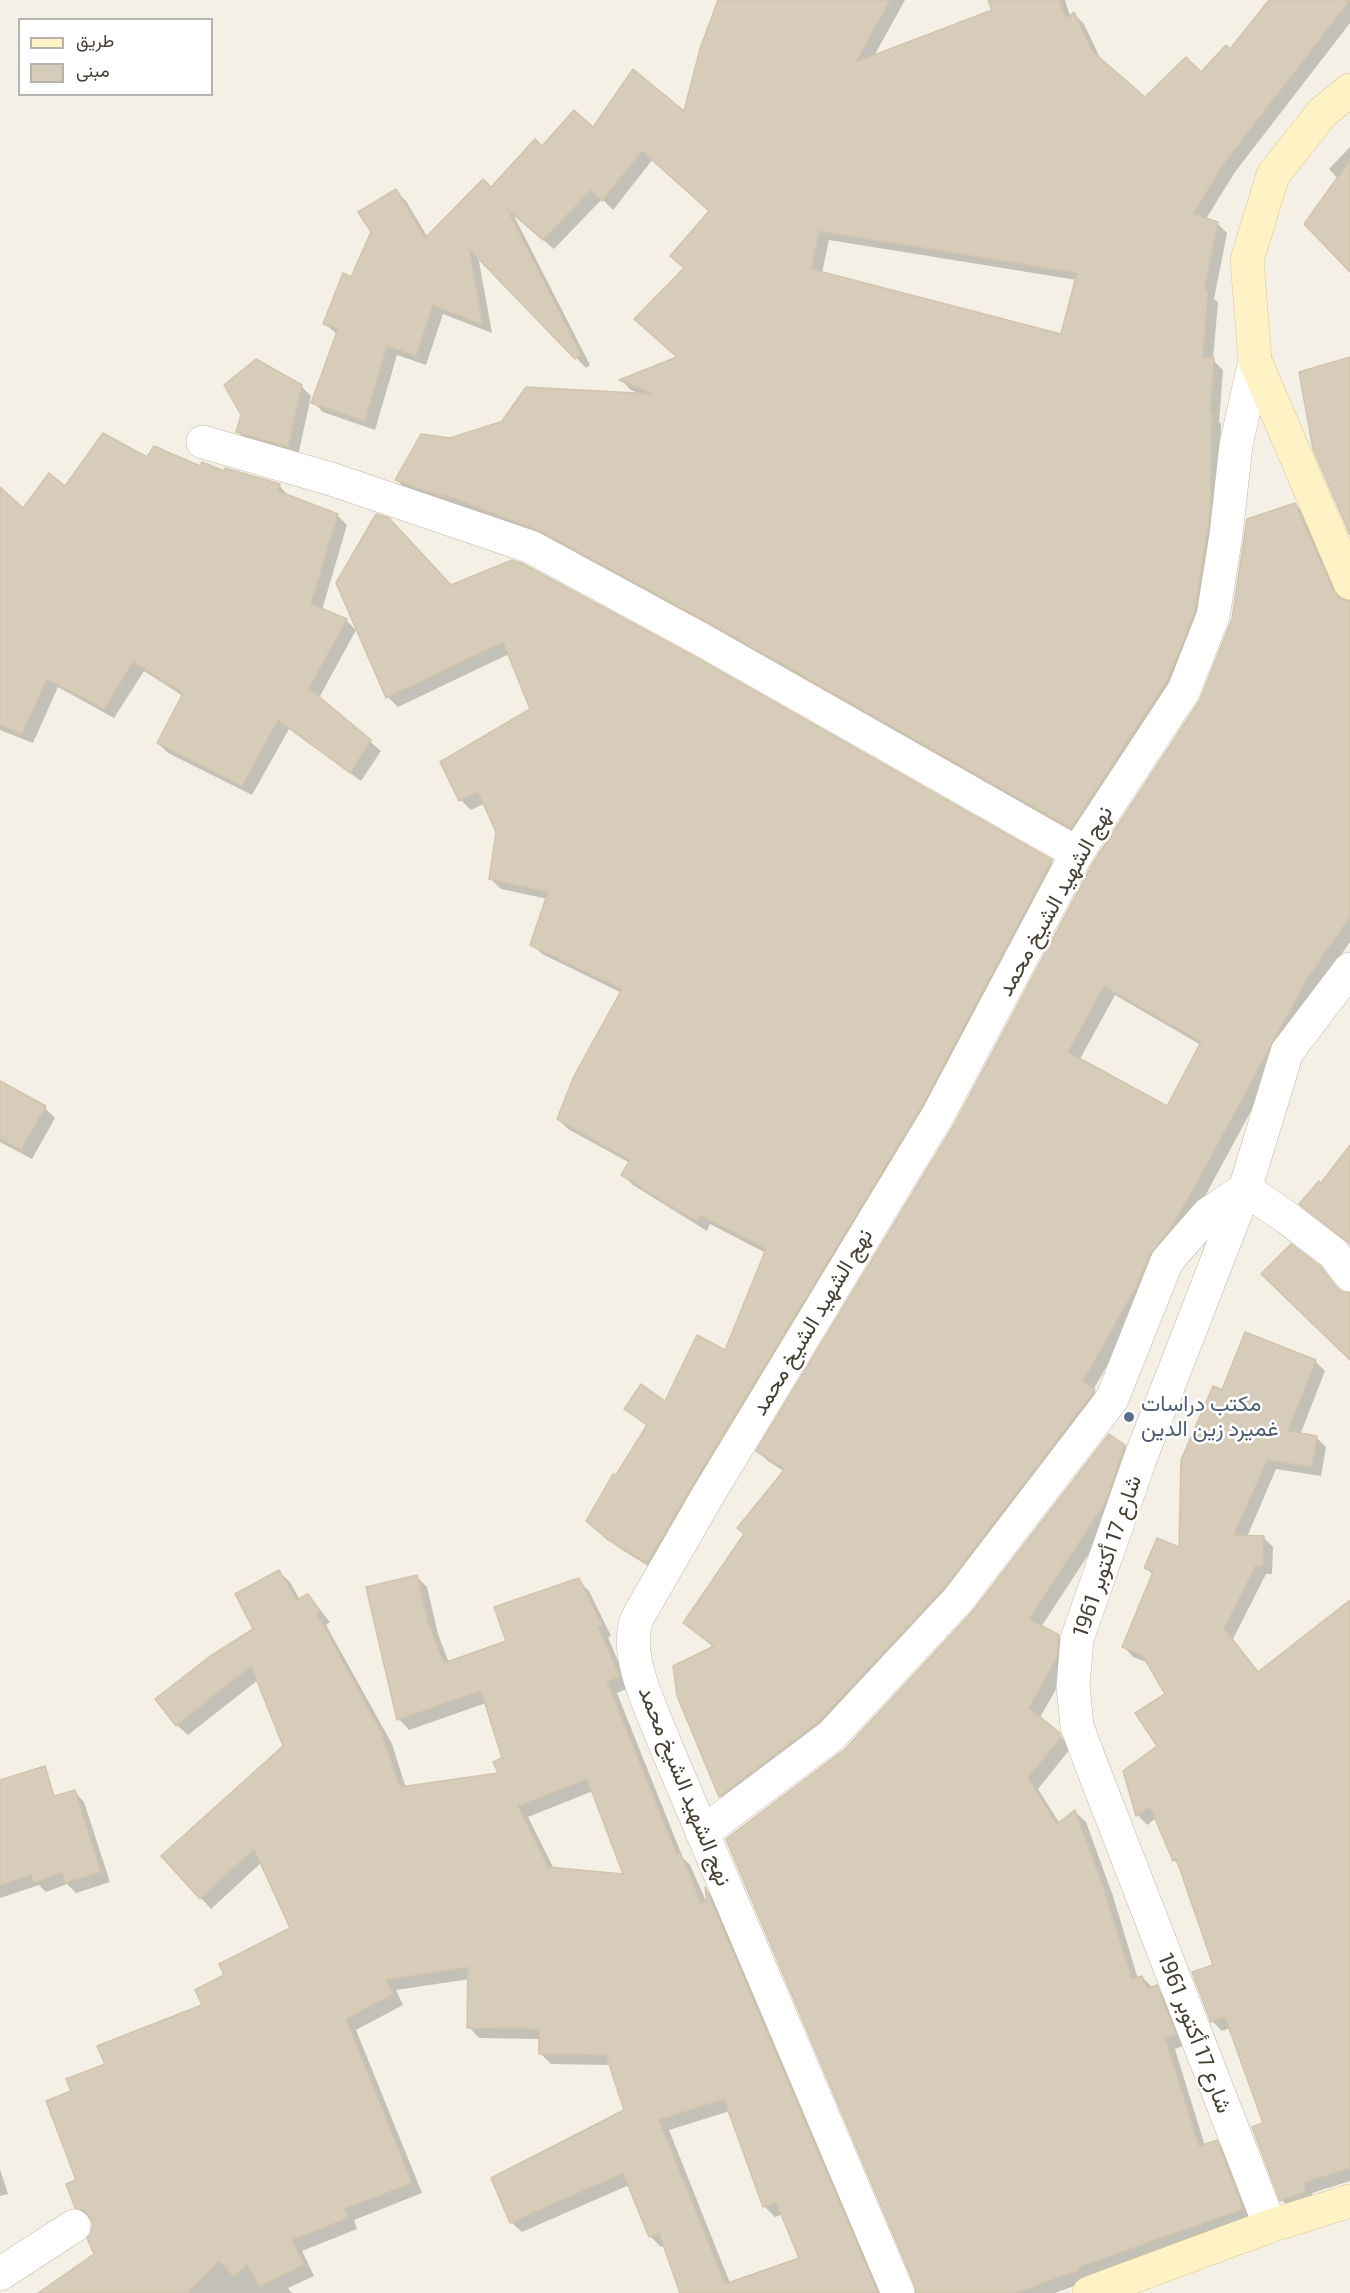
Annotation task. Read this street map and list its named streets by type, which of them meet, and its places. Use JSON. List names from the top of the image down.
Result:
{
  "streets": {
    "street": ["نهج الشهيد الشيخ محمد", "شارع 17 أكتوبر 1961"]
  },
  "places": ["مكتب دراسات غميرد زين الدين"],
  "legend": ["طريق", "مبنى"]
}
